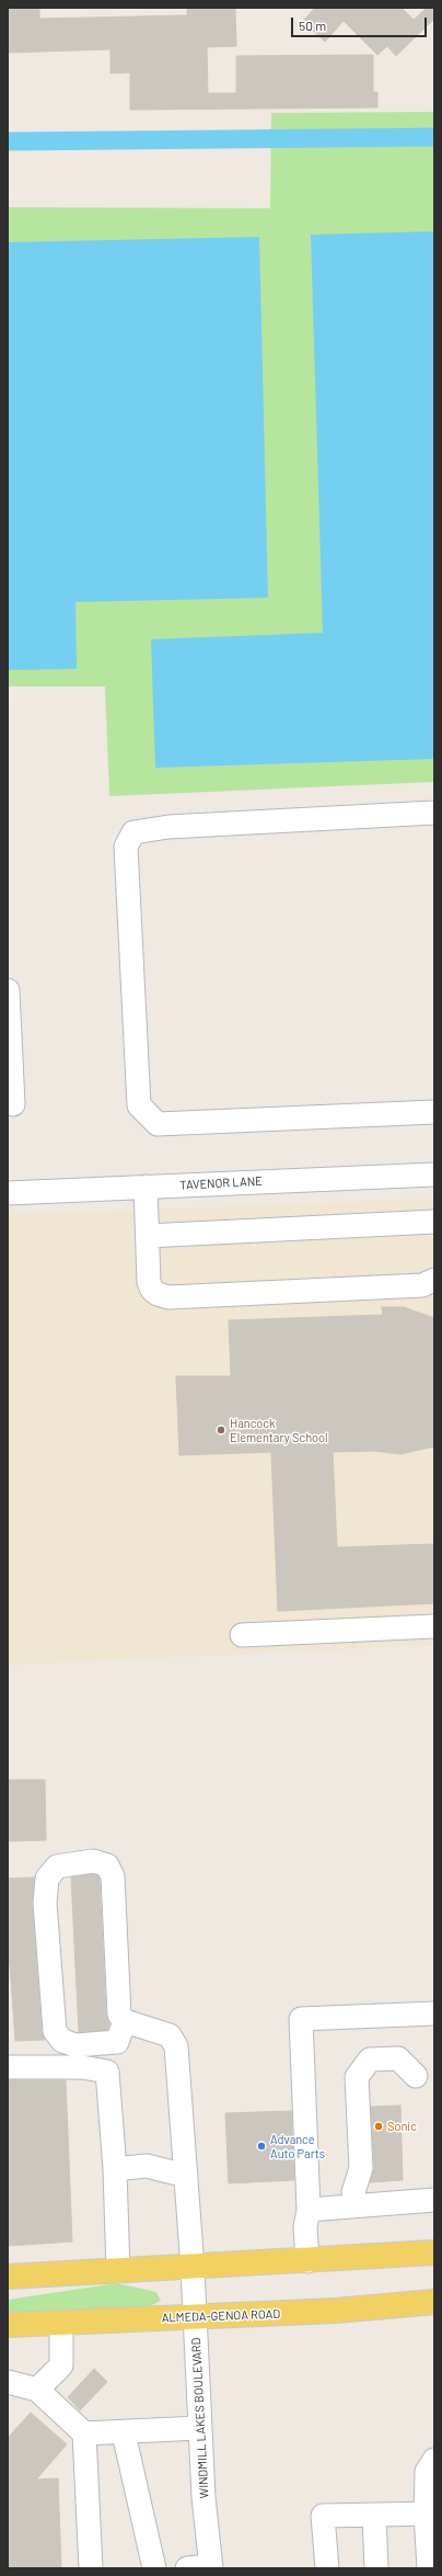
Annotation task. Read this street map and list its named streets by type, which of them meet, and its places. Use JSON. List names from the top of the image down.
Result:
{
  "streets": {
    "main road": ["ALMEDA-GENOA ROAD"],
    "street": ["TAVENOR LANE", "WINDMILL LAKES BOULEVARD"]
  },
  "crossings": [
    ["ALMEDA-GENOA ROAD", "WINDMILL LAKES BOULEVARD"]
  ],
  "places": ["Hancock Elementary School", "Sonic", "Advance Auto Parts"],
  "scale_bar": "50 m"
}
